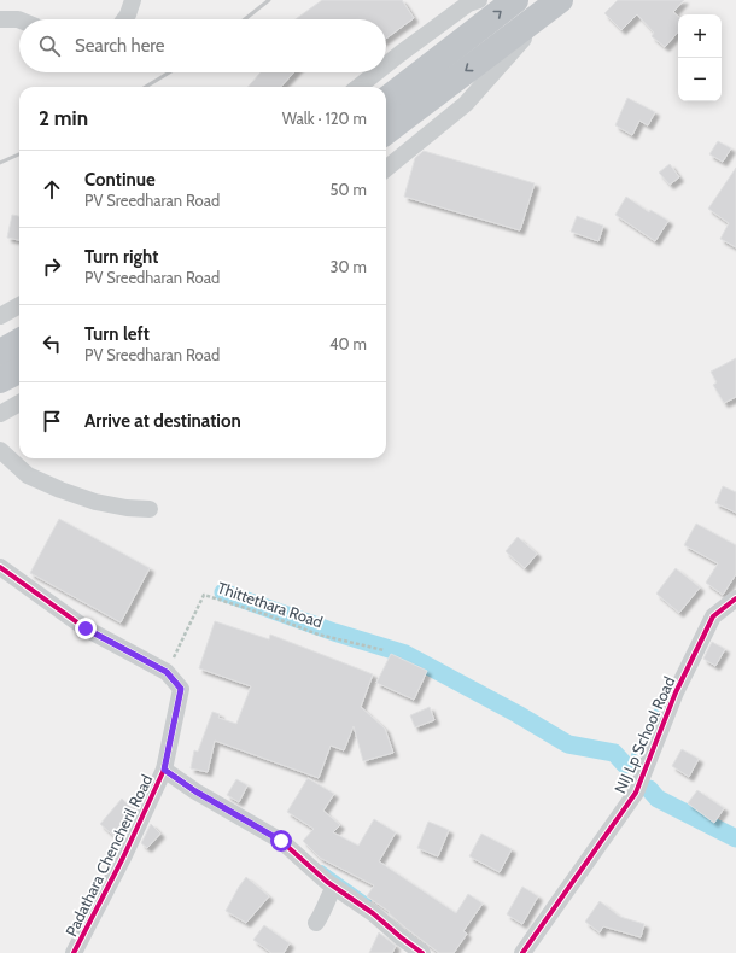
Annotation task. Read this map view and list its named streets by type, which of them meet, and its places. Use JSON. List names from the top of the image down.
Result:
{
  "streets": {
    "street": ["NIJ Lp School Road", "Padathara Chencheril Road"],
    "path": ["Thittethara Road"]
  },
  "crossings": [
    ["Thittethara Road", "Padathara Chencheril Road"]
  ],
  "page": {
    "map_buttons": ["+", "−"],
    "search": "Search here",
    "heading": ["2 min", "Walk · 120 m"],
    "list": [
      ["Continue", "PV Sreedharan Road", "50 m"],
      ["Turn right", "PV Sreedharan Road", "30 m"],
      ["Turn left", "PV Sreedharan Road", "40 m"],
      "Arrive at destination"
    ]
  }
}
